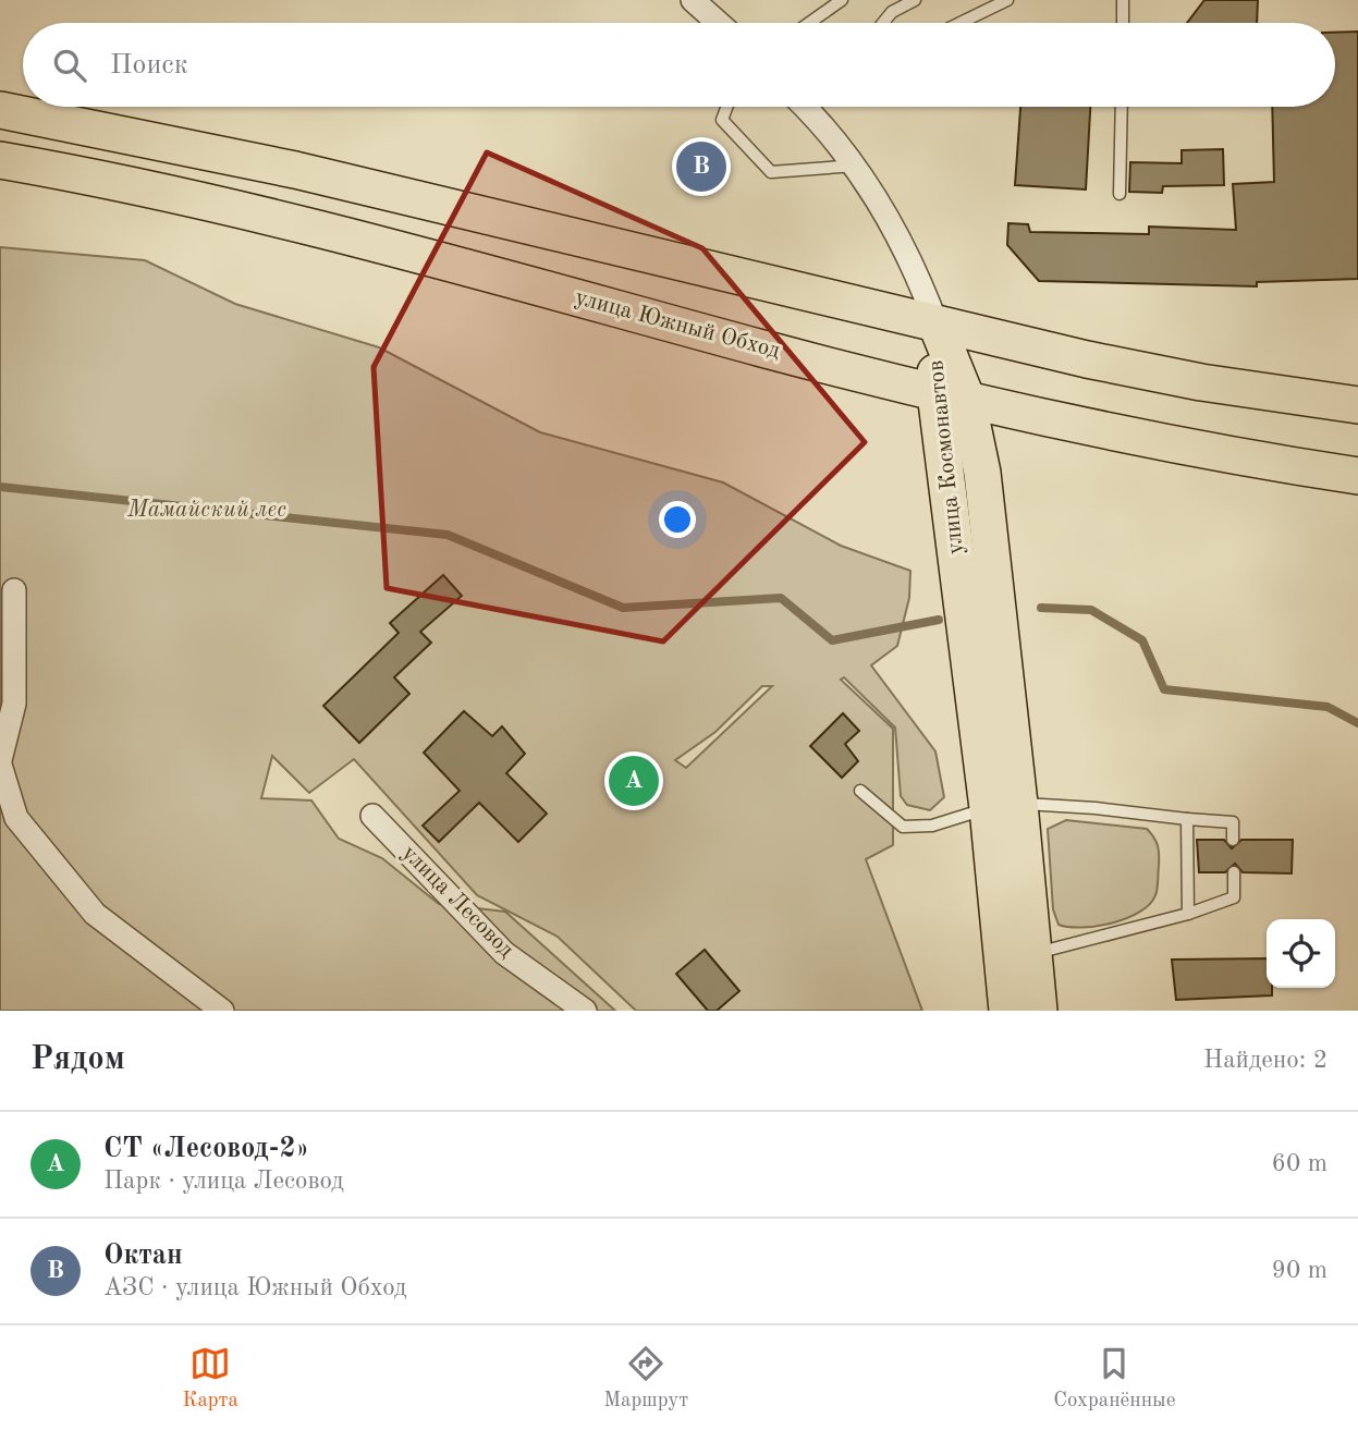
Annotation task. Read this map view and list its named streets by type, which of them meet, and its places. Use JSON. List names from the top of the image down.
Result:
{
  "streets": {
    "main road": ["улица Южный Обход", "улица Космонавтов"],
    "street": ["улица Лесовод"]
  },
  "crossings": [
    ["улица Южный Обход", "улица Космонавтов"]
  ],
  "parks": ["Мамайский лес"],
  "page": {
    "search": "Поиск",
    "pins": ["B", "A"],
    "heading": ["Рядом", "Найдено: 2"],
    "list": [
      {
        "mark": "A",
        "name": "СТ «Лесовод-2»",
        "note": "Парк · улица Лесовод",
        "value": "60 m"
      },
      {
        "mark": "B",
        "name": "Октан",
        "note": "АЗС · улица Южный Обход",
        "value": "90 m"
      }
    ],
    "nav": ["Карта", "Маршрут", "Сохранённые"]
  }
}
